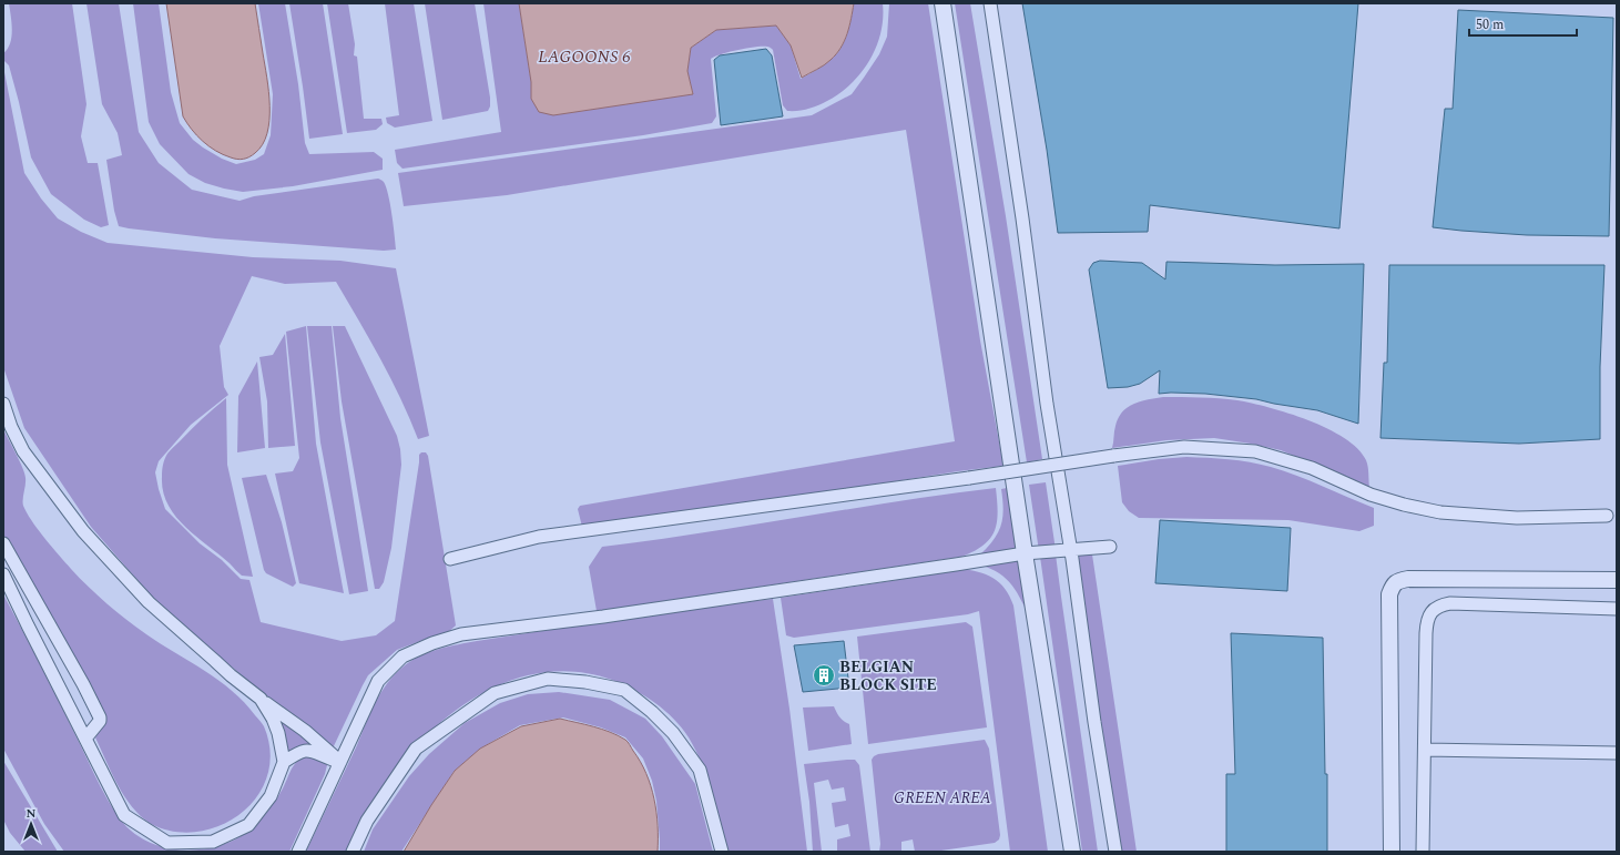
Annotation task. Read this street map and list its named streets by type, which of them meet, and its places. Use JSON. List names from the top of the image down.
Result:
{
  "water": ["LAGOONS 6"],
  "parks": ["GREEN AREA"],
  "places": {
    "building": ["BELGIAN BLOCK SITE"]
  },
  "scale_bar": "50 m",
  "north": "top"
}
